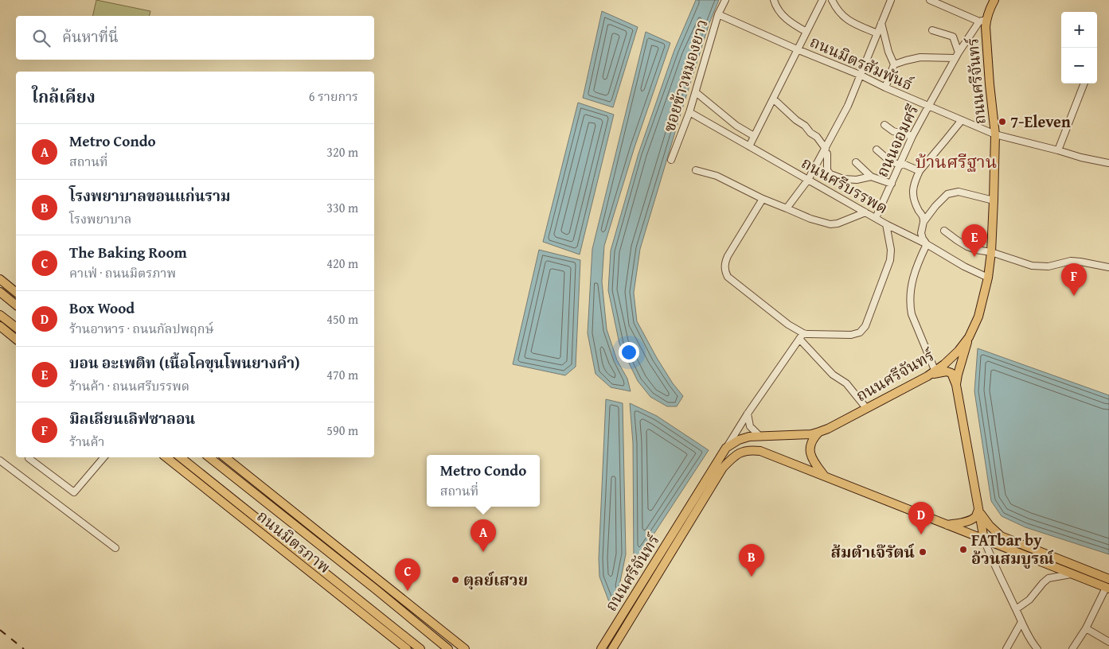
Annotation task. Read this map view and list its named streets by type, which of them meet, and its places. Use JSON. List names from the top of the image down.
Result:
{
  "streets": {
    "main road": ["ถนนศรีจันทร์", "ถนนมิตรภาพ"],
    "street": [
      "ถนนมิตรสัมพันธ์",
      "ซอยข้าวหมองยาว",
      "ถนนจอมศรี",
      "ถนนศรีบรรพด"
    ]
  },
  "crossings": [
    ["ถนนมิตรสัมพันธ์", "ซอยข้าวหมองยาว"],
    ["ถนนมิตรสัมพันธ์", "ถนนศรีจันทร์"],
    ["ถนนมิตรสัมพันธ์", "ถนนจอมศรี"],
    ["ซอยข้าวหมองยาว", "ถนนศรีบรรพด"],
    ["ถนนศรีจันทร์", "ถนนจอมศรี"],
    ["ถนนศรีจันทร์", "ถนนศรีบรรพด"],
    ["ถนนจอมศรี", "ถนนศรีบรรพด"]
  ],
  "districts": ["บ้านศรีฐาน"],
  "places": [
    "7-Eleven",
    "FATbar by อ้วนสมบูรณ์",
    "ส้มตำเจ๊รัตน์",
    "ตุลย์เสวย"
  ],
  "page": {
    "map_buttons": ["+", "−"],
    "search": "ค้นหาที่นี่",
    "heading": ["ใกล้เคียง", "6 รายการ"],
    "list": [
      {
        "mark": "A",
        "name": "Metro Condo",
        "note": "สถานที่",
        "value": "320 m"
      },
      {
        "mark": "B",
        "name": "โรงพยาบาลขอนแก่นราม",
        "note": "โรงพยาบาล",
        "value": "330 m"
      },
      {
        "mark": "C",
        "name": "The Baking Room",
        "note": "คาเฟ่ · ถนนมิตรภาพ",
        "value": "420 m"
      },
      {
        "mark": "D",
        "name": "Box Wood",
        "note": "ร้านอาหาร · ถนนกัลปพฤกษ์",
        "value": "450 m"
      },
      {
        "mark": "E",
        "name": "บอน อะเพติท (เนื้อโคขุนโพนยางคำ)",
        "note": "ร้านค้า · ถนนศรีบรรพด",
        "value": "470 m"
      },
      {
        "mark": "F",
        "name": "มิลเลียนเลิฟซาลอน",
        "note": "ร้านค้า",
        "value": "590 m"
      }
    ],
    "pins": [
      "E",
      "F",
      "D",
      "A",
      "B",
      "C"
    ],
    "popup": ["Metro Condo", "สถานที่"]
  }
}
